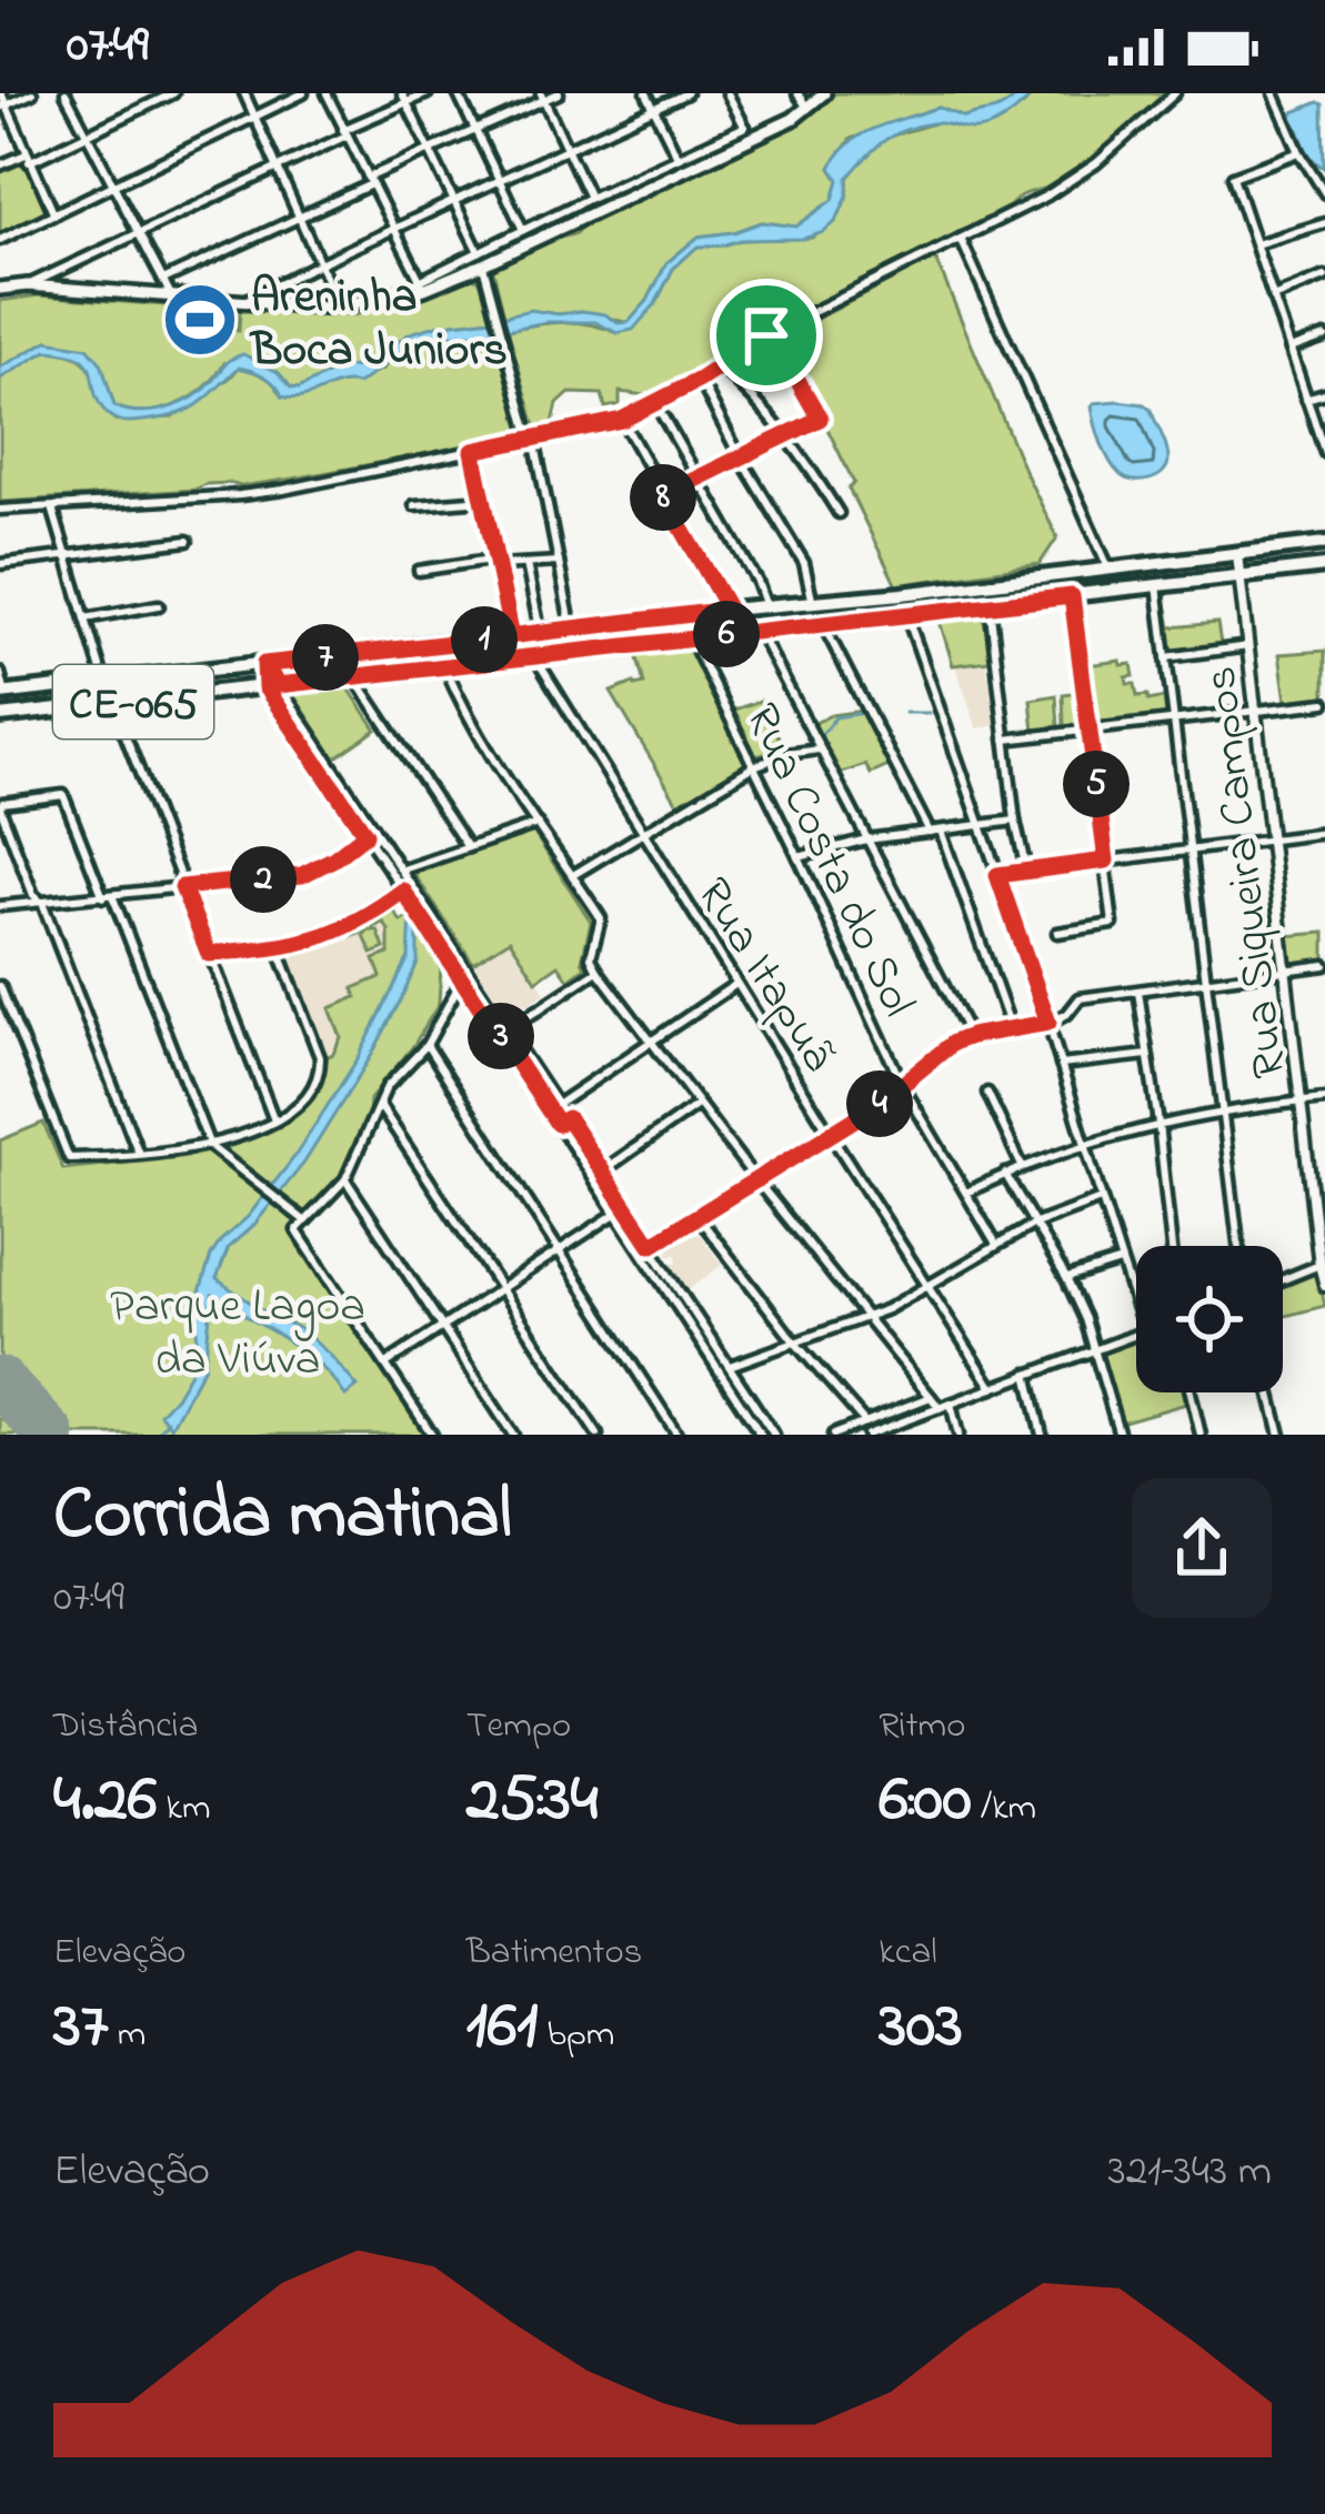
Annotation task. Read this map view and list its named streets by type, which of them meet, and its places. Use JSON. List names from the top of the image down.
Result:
{
  "streets": {
    "main road": ["CE-065"],
    "street": ["Rua Costa do Sol", "Rua Siqueira Campos", "Rua Itapuã"]
  },
  "crossings": [
    ["CE-065", "Rua Costa do Sol"],
    ["CE-065", "Rua Siqueira Campos"],
    ["CE-065", "Rua Itapuã"]
  ],
  "parks": ["Parque Lagoa da Viúva"],
  "places": {
    "sports": ["Areninha Boca Juniors"]
  },
  "page": {
    "status": "07:49",
    "pins": [
      "8",
      "6",
      "1",
      "7",
      "5",
      "2",
      "3",
      "4"
    ],
    "heading": ["Corrida matinal", "07:49"],
    "stats": [
      ["Distância", "4.26 km"],
      ["Tempo", "25:34"],
      ["Ritmo", "6:00 /km"],
      ["Elevação", "37 m"],
      ["Batimentos", "161 bpm"],
      ["kcal", "303"]
    ],
    "chart": ["Elevação", "321–343 m"]
  }
}
